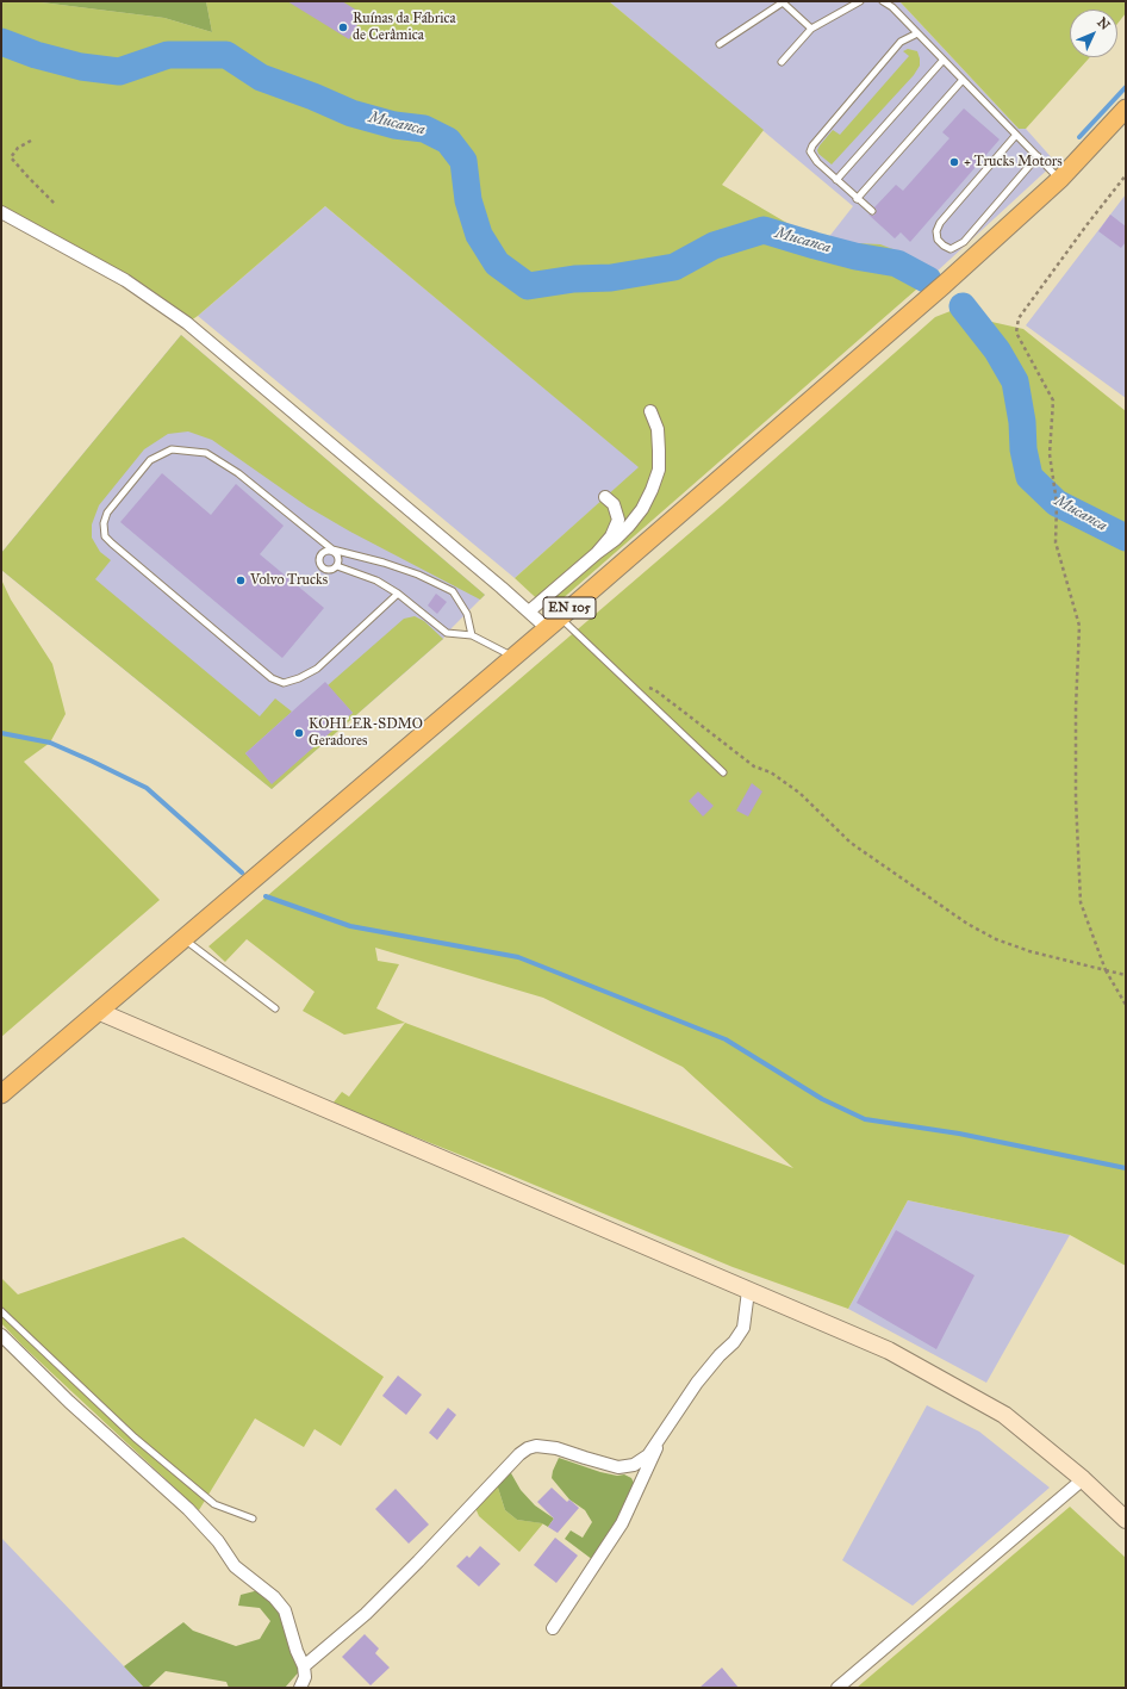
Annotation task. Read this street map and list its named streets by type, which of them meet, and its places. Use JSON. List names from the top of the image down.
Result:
{
  "streets": {
    "main road": ["EN 105"]
  },
  "water": ["Mucanca"],
  "places": [
    "Ruínas da Fábrica de Cerâmica",
    "+ Trucks Motors",
    "Volvo Trucks",
    "KOHLER-SDMO Geradores"
  ],
  "north": "top right"
}
